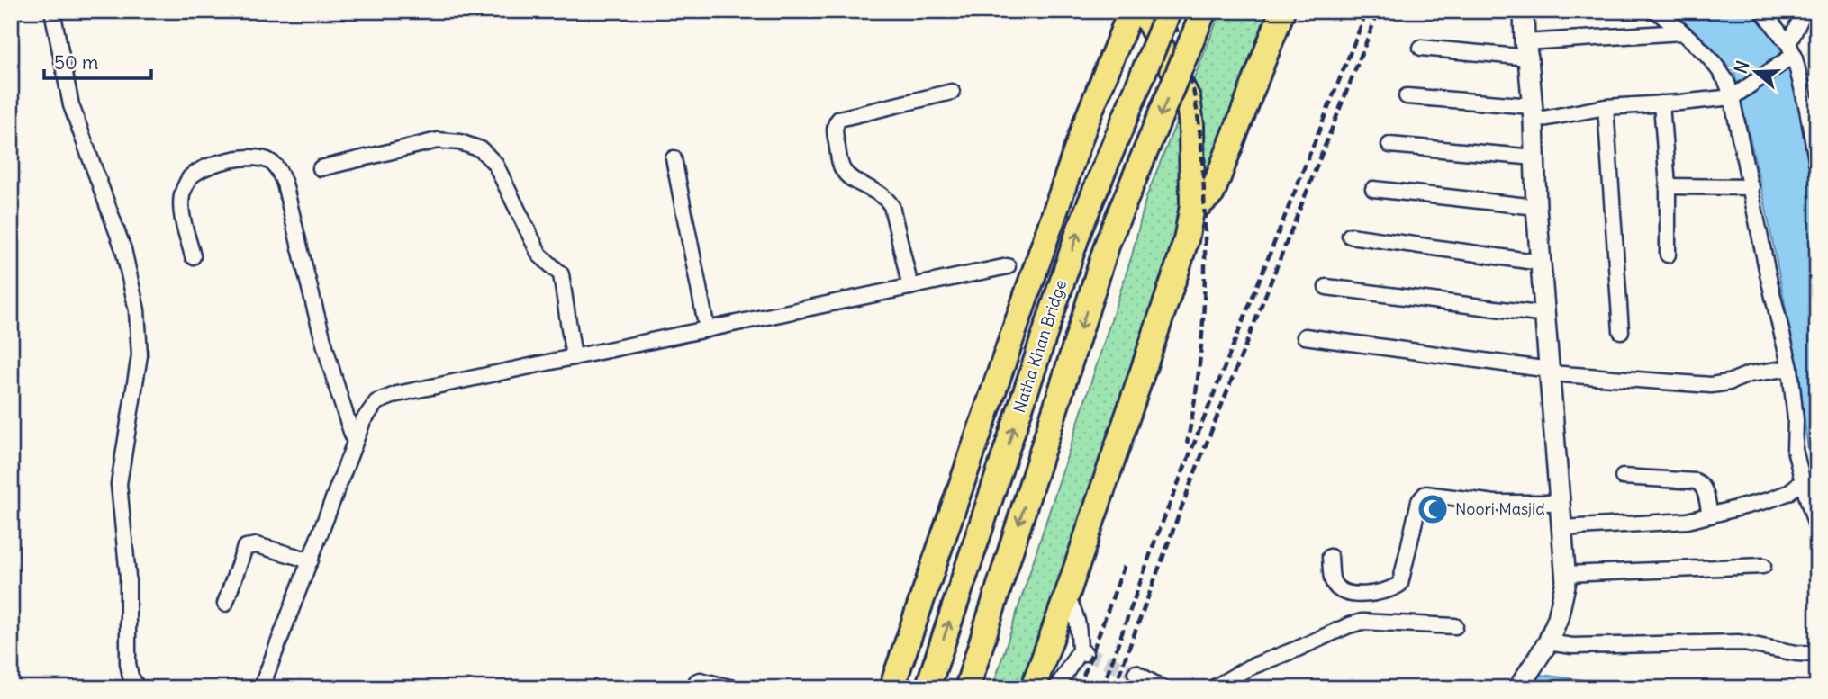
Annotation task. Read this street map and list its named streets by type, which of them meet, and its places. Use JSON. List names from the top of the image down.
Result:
{
  "streets": {
    "highway": ["Natha Khan Bridge"]
  },
  "places": {
    "mosque": ["Noori Masjid"]
  },
  "scale_bar": "50 m",
  "north": "left"
}
